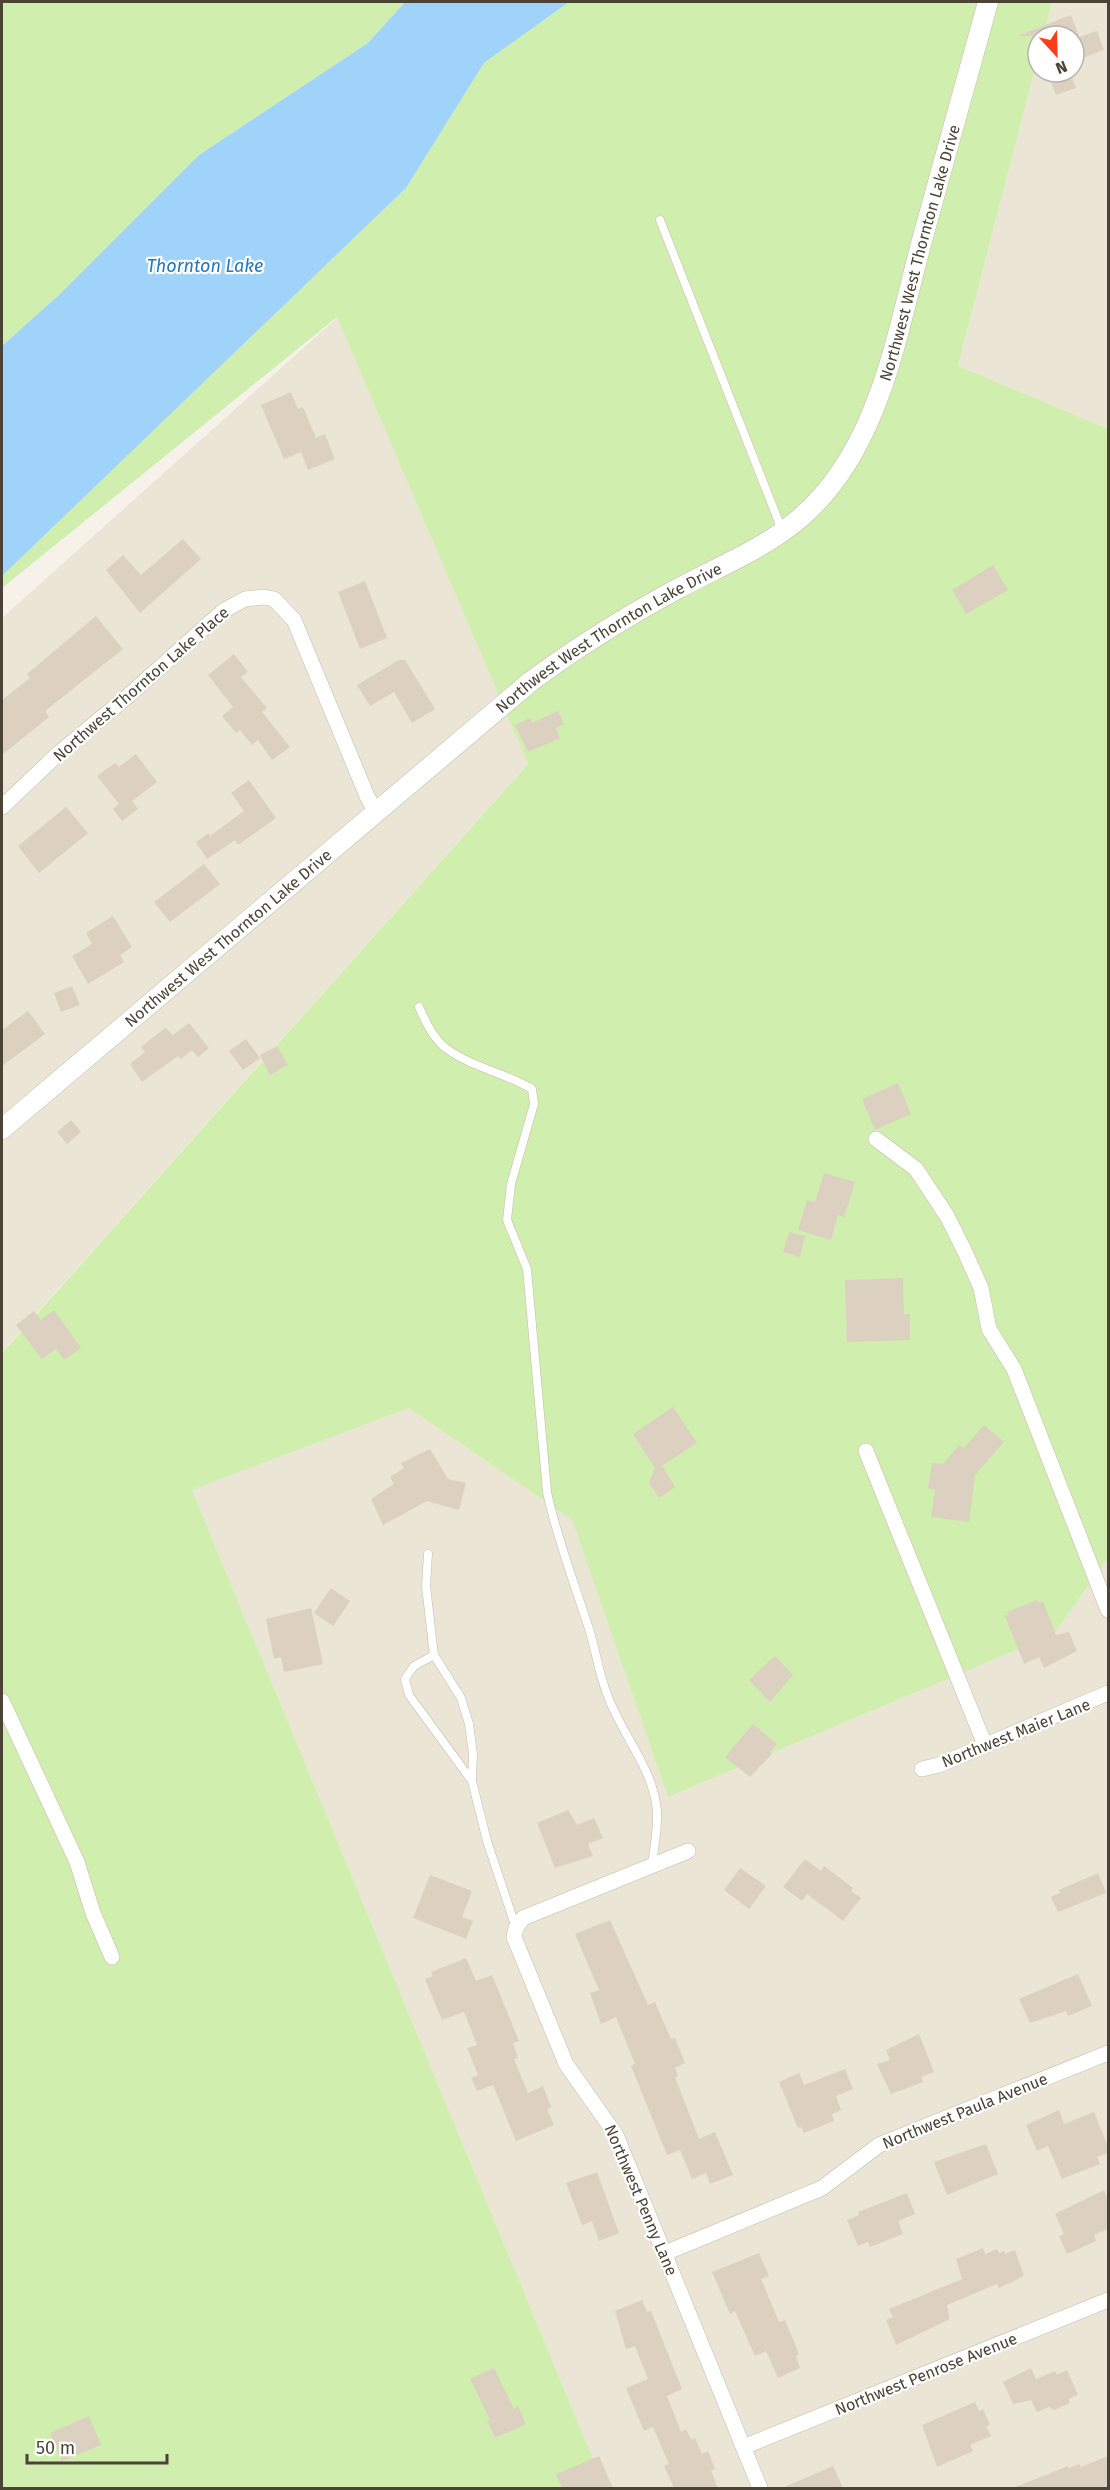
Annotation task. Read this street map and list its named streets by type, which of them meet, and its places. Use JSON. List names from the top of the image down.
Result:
{
  "streets": {
    "street": [
      "Northwest West Thornton Lake Drive",
      "Northwest Thornton Lake Place",
      "Northwest Maier Lane",
      "Northwest Paula Avenue",
      "Northwest Penny Lane",
      "Northwest Penrose Avenue"
    ]
  },
  "crossings": [
    ["Northwest West Thornton Lake Drive", "Northwest Thornton Lake Place"],
    ["Northwest Paula Avenue", "Northwest Penny Lane"],
    ["Northwest Penny Lane", "Northwest Penrose Avenue"]
  ],
  "water": ["Thornton Lake"],
  "scale_bar": "50 m",
  "north": "bottom"
}
